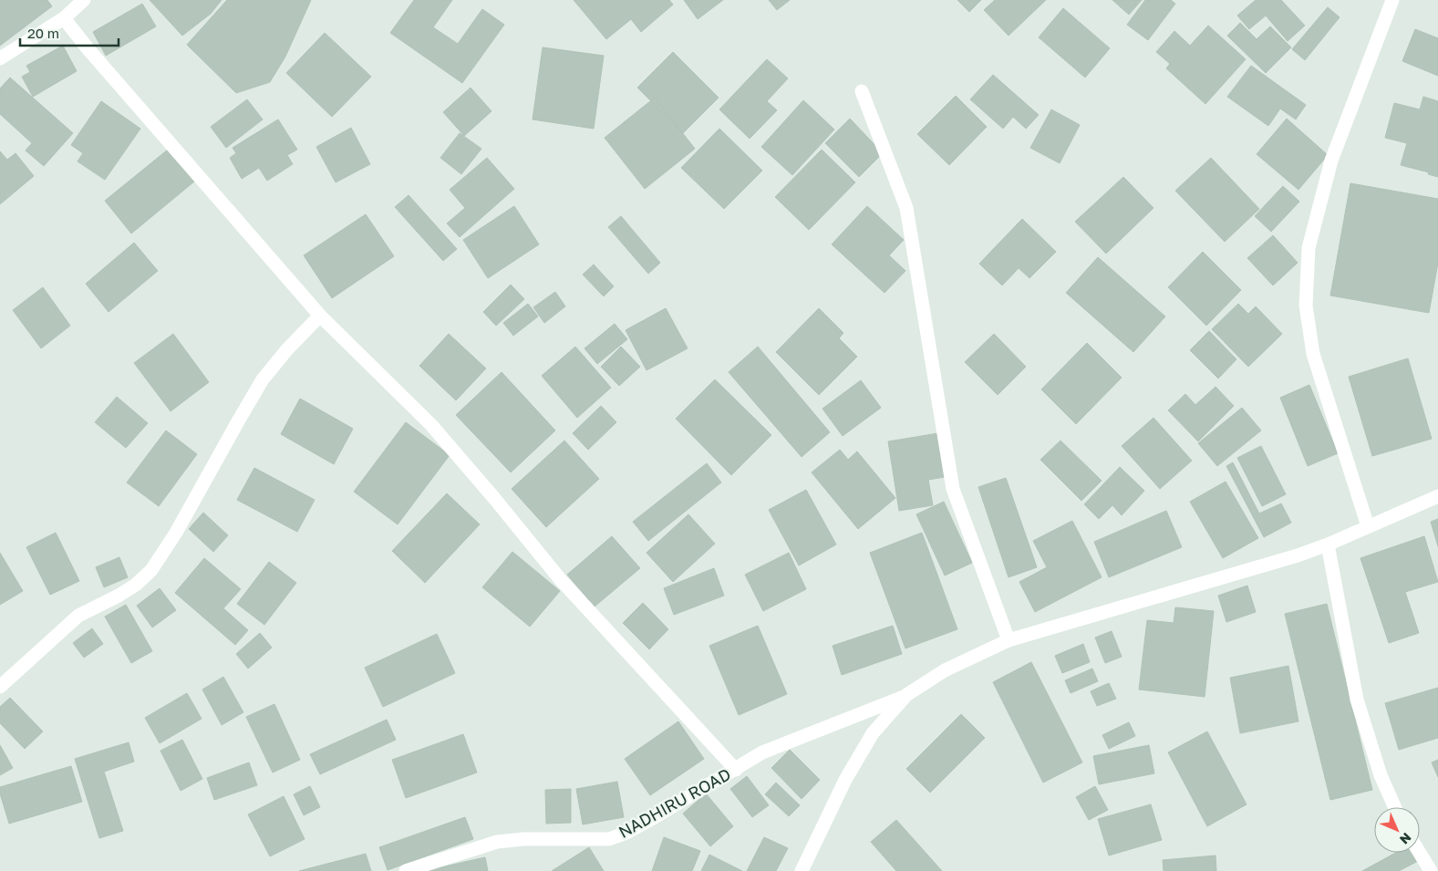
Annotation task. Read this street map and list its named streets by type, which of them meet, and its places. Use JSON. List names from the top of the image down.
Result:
{
  "streets": {
    "street": ["NADHIRU ROAD"]
  },
  "scale_bar": "20 m",
  "north": "bottom right"
}
